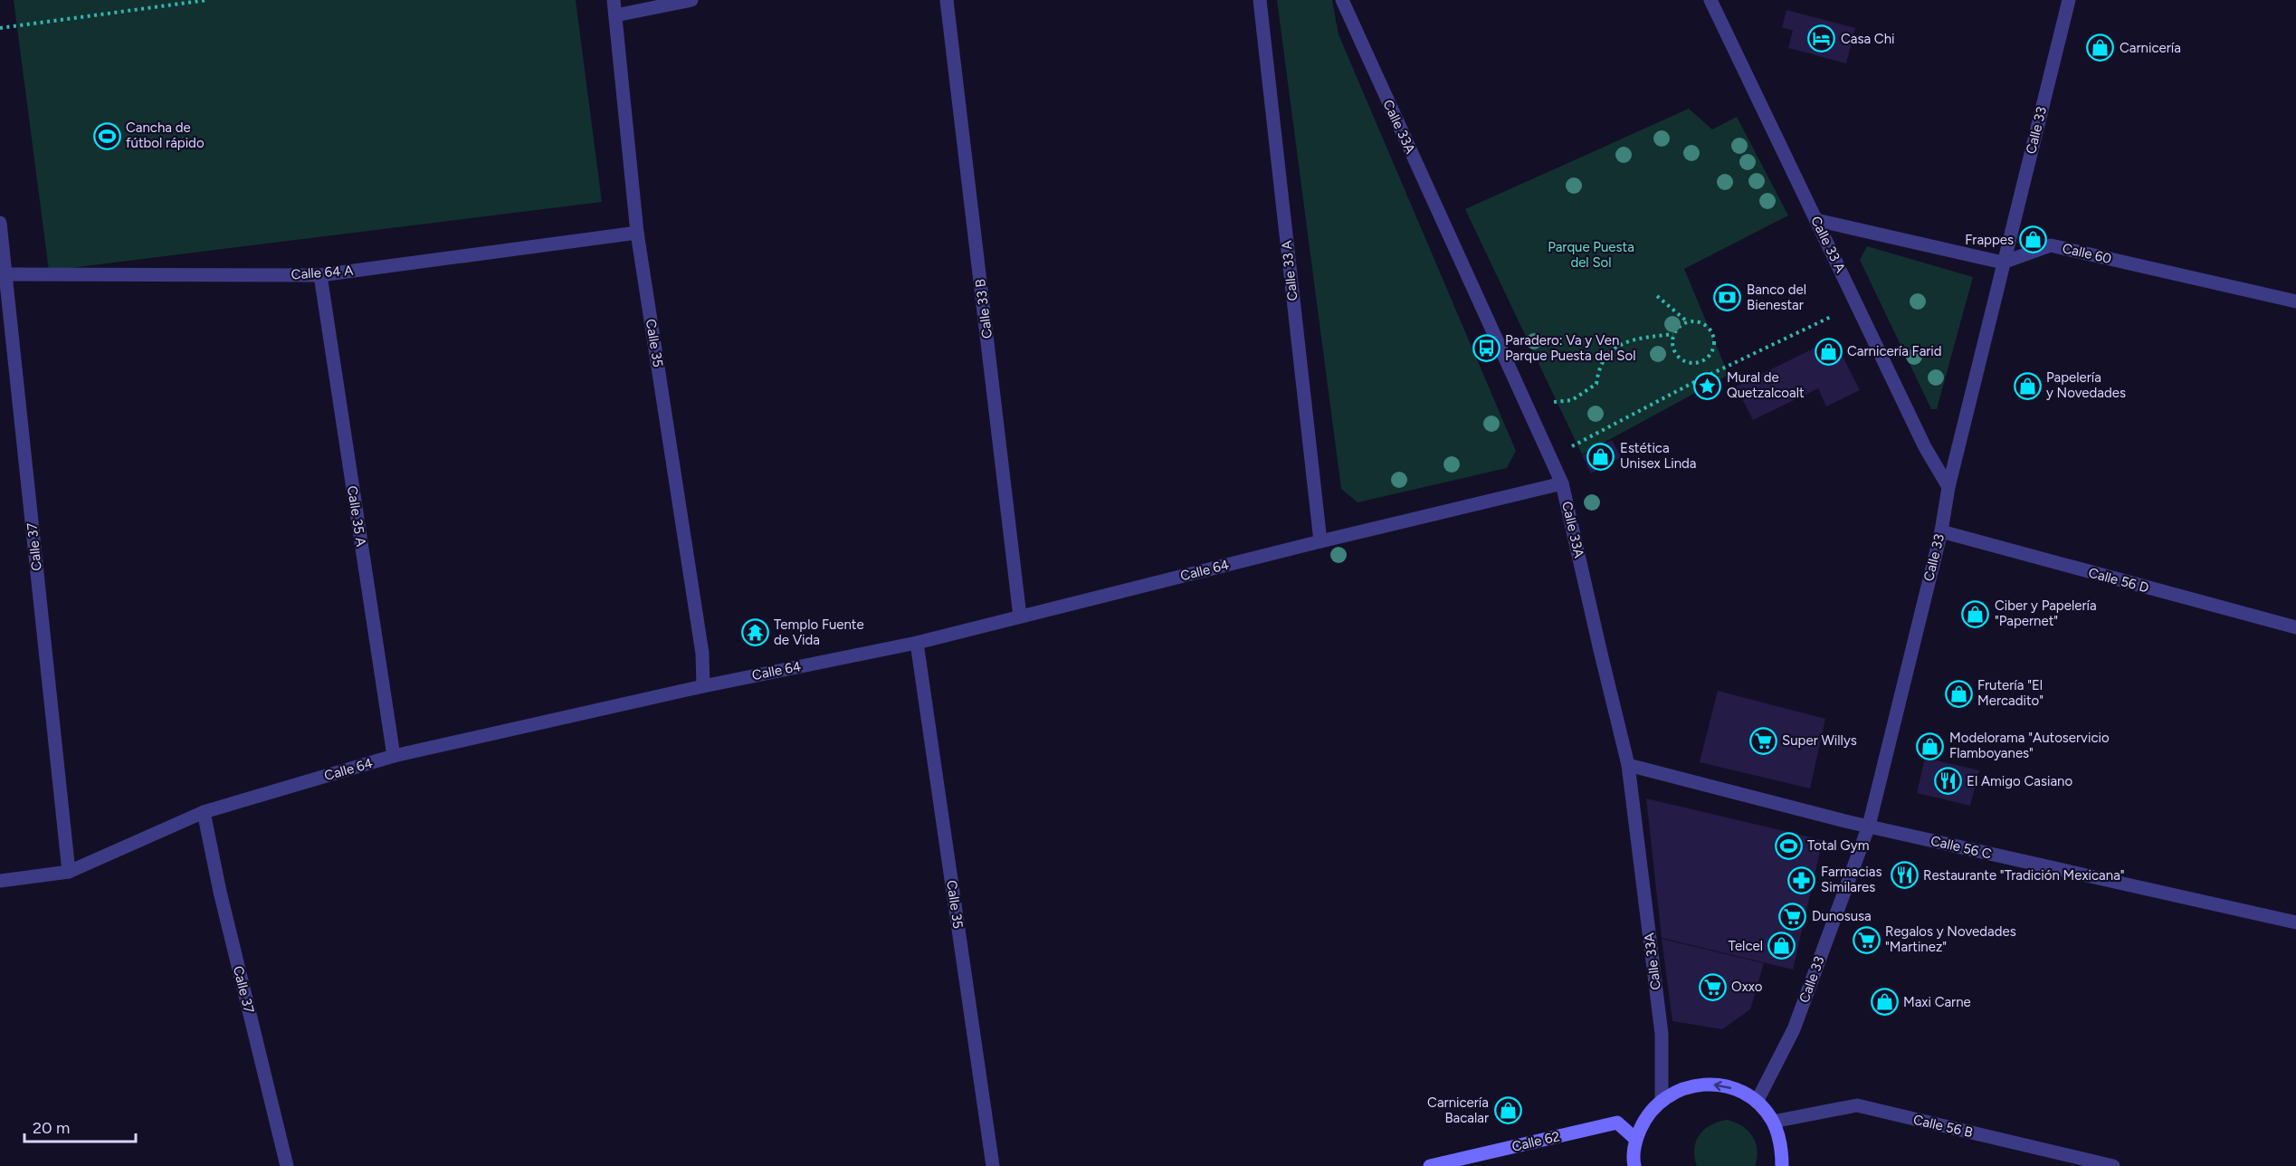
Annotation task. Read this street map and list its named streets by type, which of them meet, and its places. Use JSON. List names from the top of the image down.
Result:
{
  "streets": {
    "street": [
      "Calle 33A",
      "Calle 33",
      "Calle 33 A",
      "Calle 60",
      "Calle 64 A",
      "Calle 33 B",
      "Calle 35",
      "Calle 35 A",
      "Calle 37",
      "Calle 64",
      "Calle 56 D",
      "Calle 56 C",
      "Calle 56 B",
      "Calle 62"
    ]
  },
  "crossings": [
    ["Calle 33A", "Calle 64"],
    ["Calle 33A", "Calle 56 C"],
    ["Calle 33", "Calle 33 A"],
    ["Calle 33", "Calle 60"],
    ["Calle 33", "Calle 56 D"],
    ["Calle 33", "Calle 56 C"],
    ["Calle 33 A", "Calle 64"],
    ["Calle 64 A", "Calle 35"],
    ["Calle 64 A", "Calle 35 A"],
    ["Calle 64 A", "Calle 37"],
    ["Calle 33 B", "Calle 64"],
    ["Calle 35", "Calle 64"],
    ["Calle 35 A", "Calle 64"],
    ["Calle 37", "Calle 64"]
  ],
  "parks": ["Parque Puesta del Sol"],
  "places": {
    "hotel": ["Casa Chi"],
    "shop": [
      "Carnicería",
      "Frappes",
      "Carnicería Farid",
      "Papelería y Novedades",
      "Estética Unisex Linda",
      "Ciber y Papelería \"Papernet\"",
      "Frutería \"El Mercadito\"",
      "Modelorama \"Autoservicio Flamboyanes\"",
      "Telcel",
      "Maxi Carne",
      "Carnicería Bacalar"
    ],
    "sports": ["Cancha de fútbol rápido", "Total Gym"],
    "bank": ["Banco del Bienestar"],
    "bus stop": ["Paradero: Va y Ven Parque Puesta del Sol"],
    "place": ["Mural de Quetzalcoalt"],
    "temple": ["Templo Fuente de Vida"],
    "supermarket": [
      "Super Willys",
      "Dunosusa",
      "Regalos y Novedades \"Martinez\"",
      "Oxxo"
    ],
    "restaurant": ["El Amigo Casiano", "Restaurante \"Tradición Mexicana\""],
    "pharmacy": ["Farmacias Similares"]
  },
  "scale_bar": "20 m"
}
